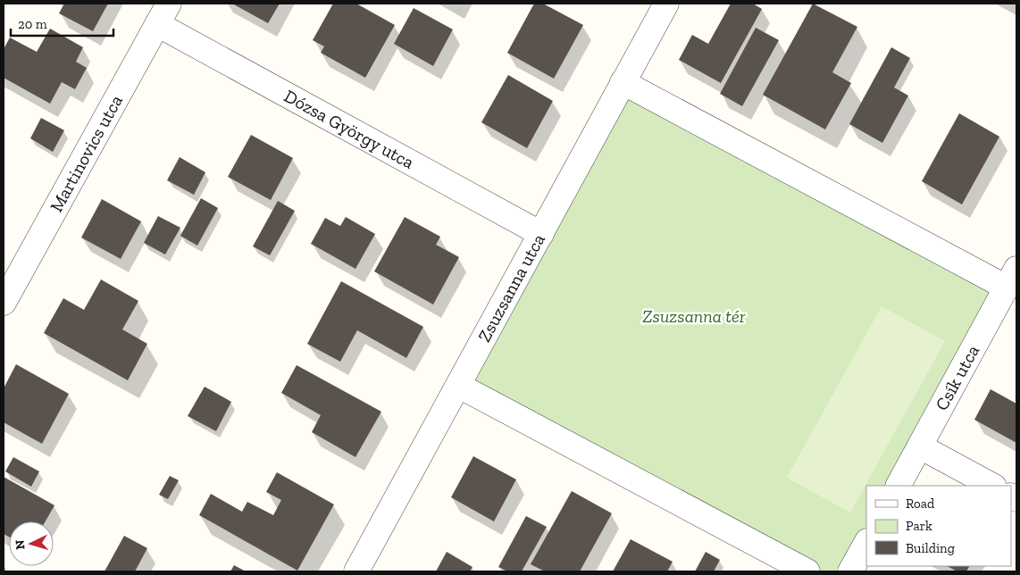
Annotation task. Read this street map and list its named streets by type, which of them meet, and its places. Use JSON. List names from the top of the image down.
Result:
{
  "streets": {
    "street": [
      "Dózsa György utca",
      "Martinovics utca",
      "Zsuzsanna utca",
      "Csík utca"
    ]
  },
  "crossings": [
    ["Dózsa György utca", "Martinovics utca"],
    ["Dózsa György utca", "Zsuzsanna utca"]
  ],
  "parks": ["Zsuzsanna tér"],
  "legend": ["Road", "Park", "Building"],
  "scale_bar": "20 m",
  "north": "left"
}
